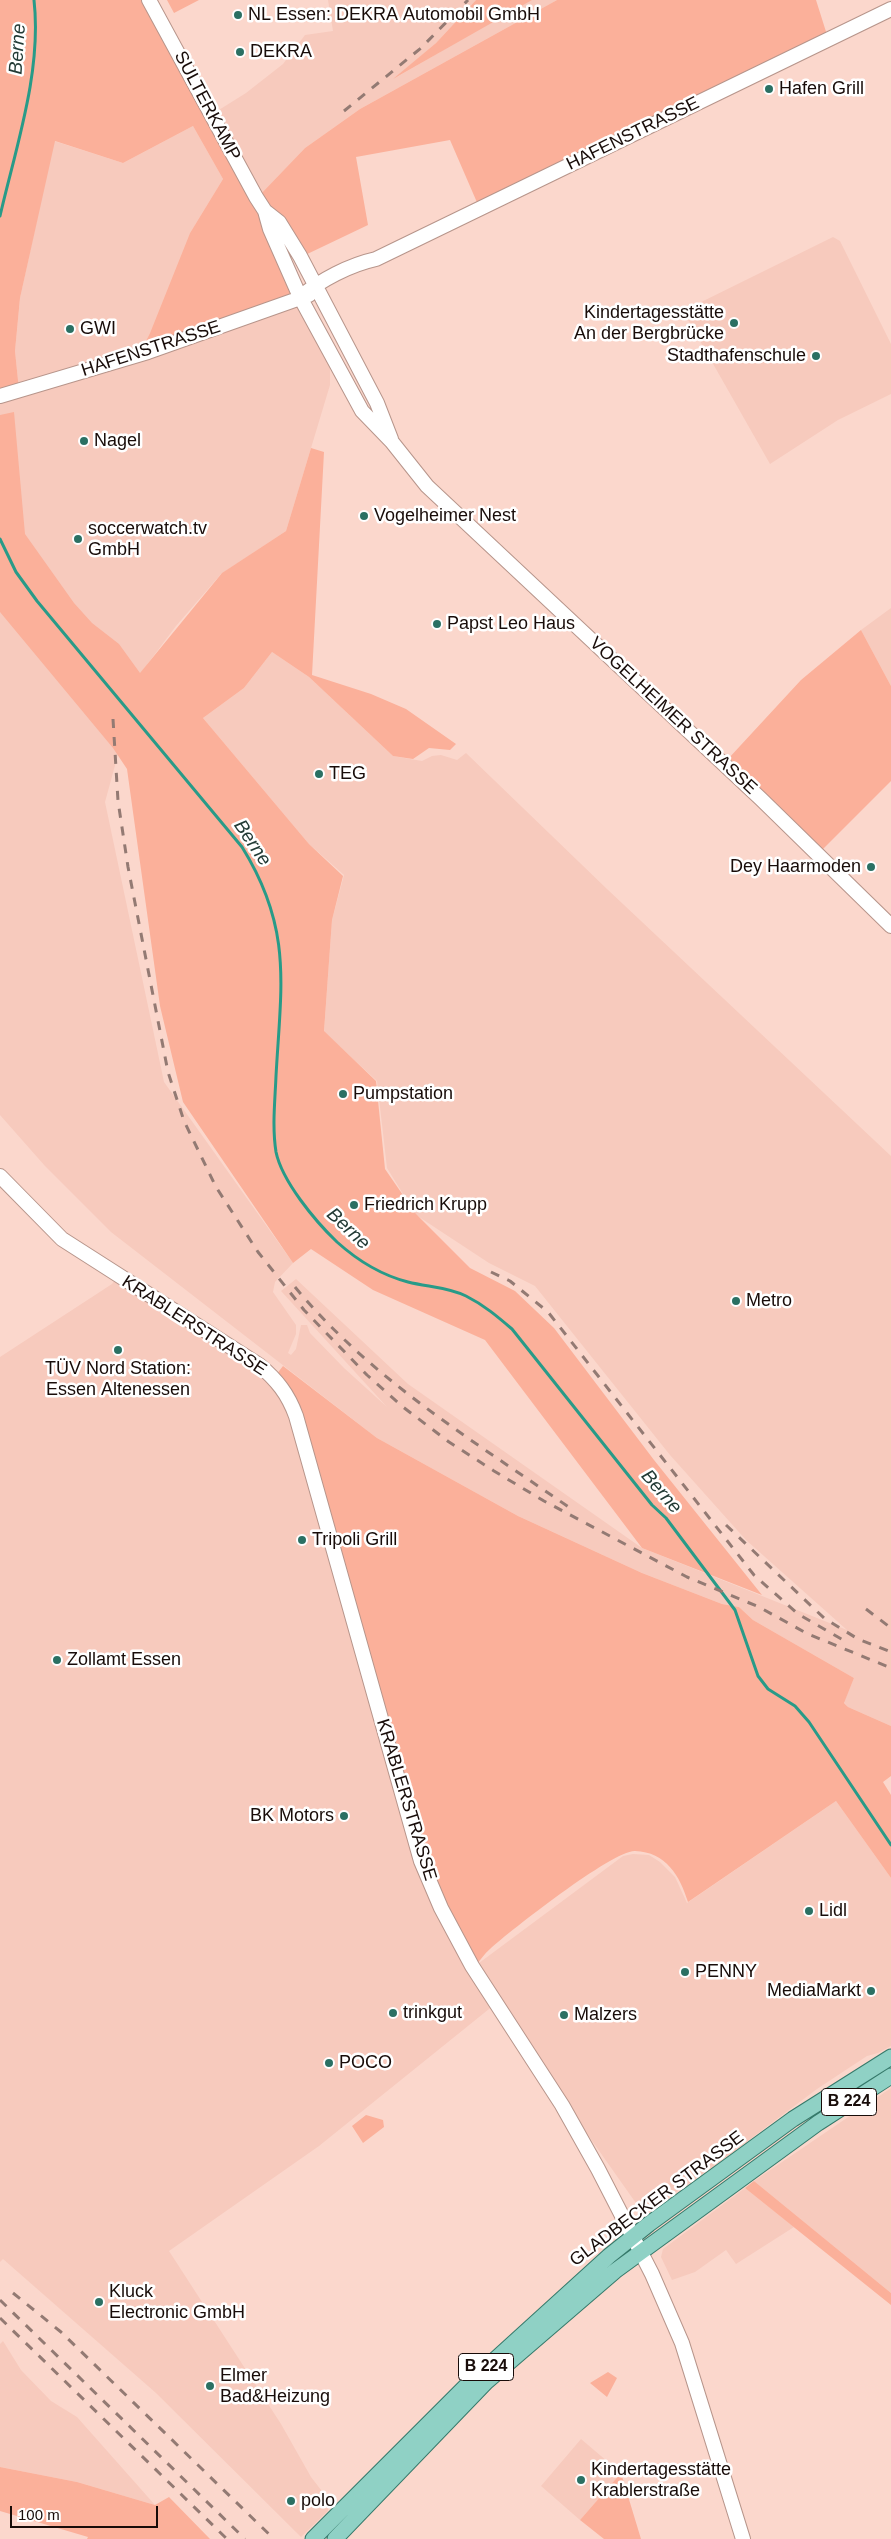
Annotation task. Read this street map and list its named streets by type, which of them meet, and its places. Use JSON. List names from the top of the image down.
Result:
{
  "streets": {
    "main road": ["B 224", "GLADBECKER STRASSE"],
    "street": [
      "SULTERKAMP",
      "HAFENSTRASSE",
      "VOGELHEIMER STRASSE",
      "KRABLERSTRASSE"
    ]
  },
  "crossings": [
    ["SULTERKAMP", "HAFENSTRASSE"],
    ["SULTERKAMP", "VOGELHEIMER STRASSE"],
    ["HAFENSTRASSE", "VOGELHEIMER STRASSE"],
    ["KRABLERSTRASSE", "GLADBECKER STRASSE"]
  ],
  "water": ["Berne"],
  "places": [
    "NL Essen: DEKRA Automobil GmbH",
    "DEKRA",
    "Hafen Grill",
    "Kindertagesstätte An der Bergbrücke",
    "GWI",
    "Stadthafenschule",
    "Nagel",
    "Vogelheimer Nest",
    "soccerwatch.tv GmbH",
    "Papst Leo Haus",
    "TEG",
    "Dey Haarmoden",
    "Pumpstation",
    "Friedrich Krupp",
    "Metro",
    "TÜV Nord Station: Essen Altenessen",
    "Tripoli Grill",
    "Zollamt Essen",
    "BK Motors",
    "Lidl",
    "PENNY",
    "MediaMarkt",
    "trinkgut",
    "Malzers",
    "POCO",
    "Kluck Electronic GmbH",
    "Elmer Bad&Heizung",
    "Kindertagesstätte Krablerstraße",
    "polo"
  ],
  "scale_bar": "100 m"
}
